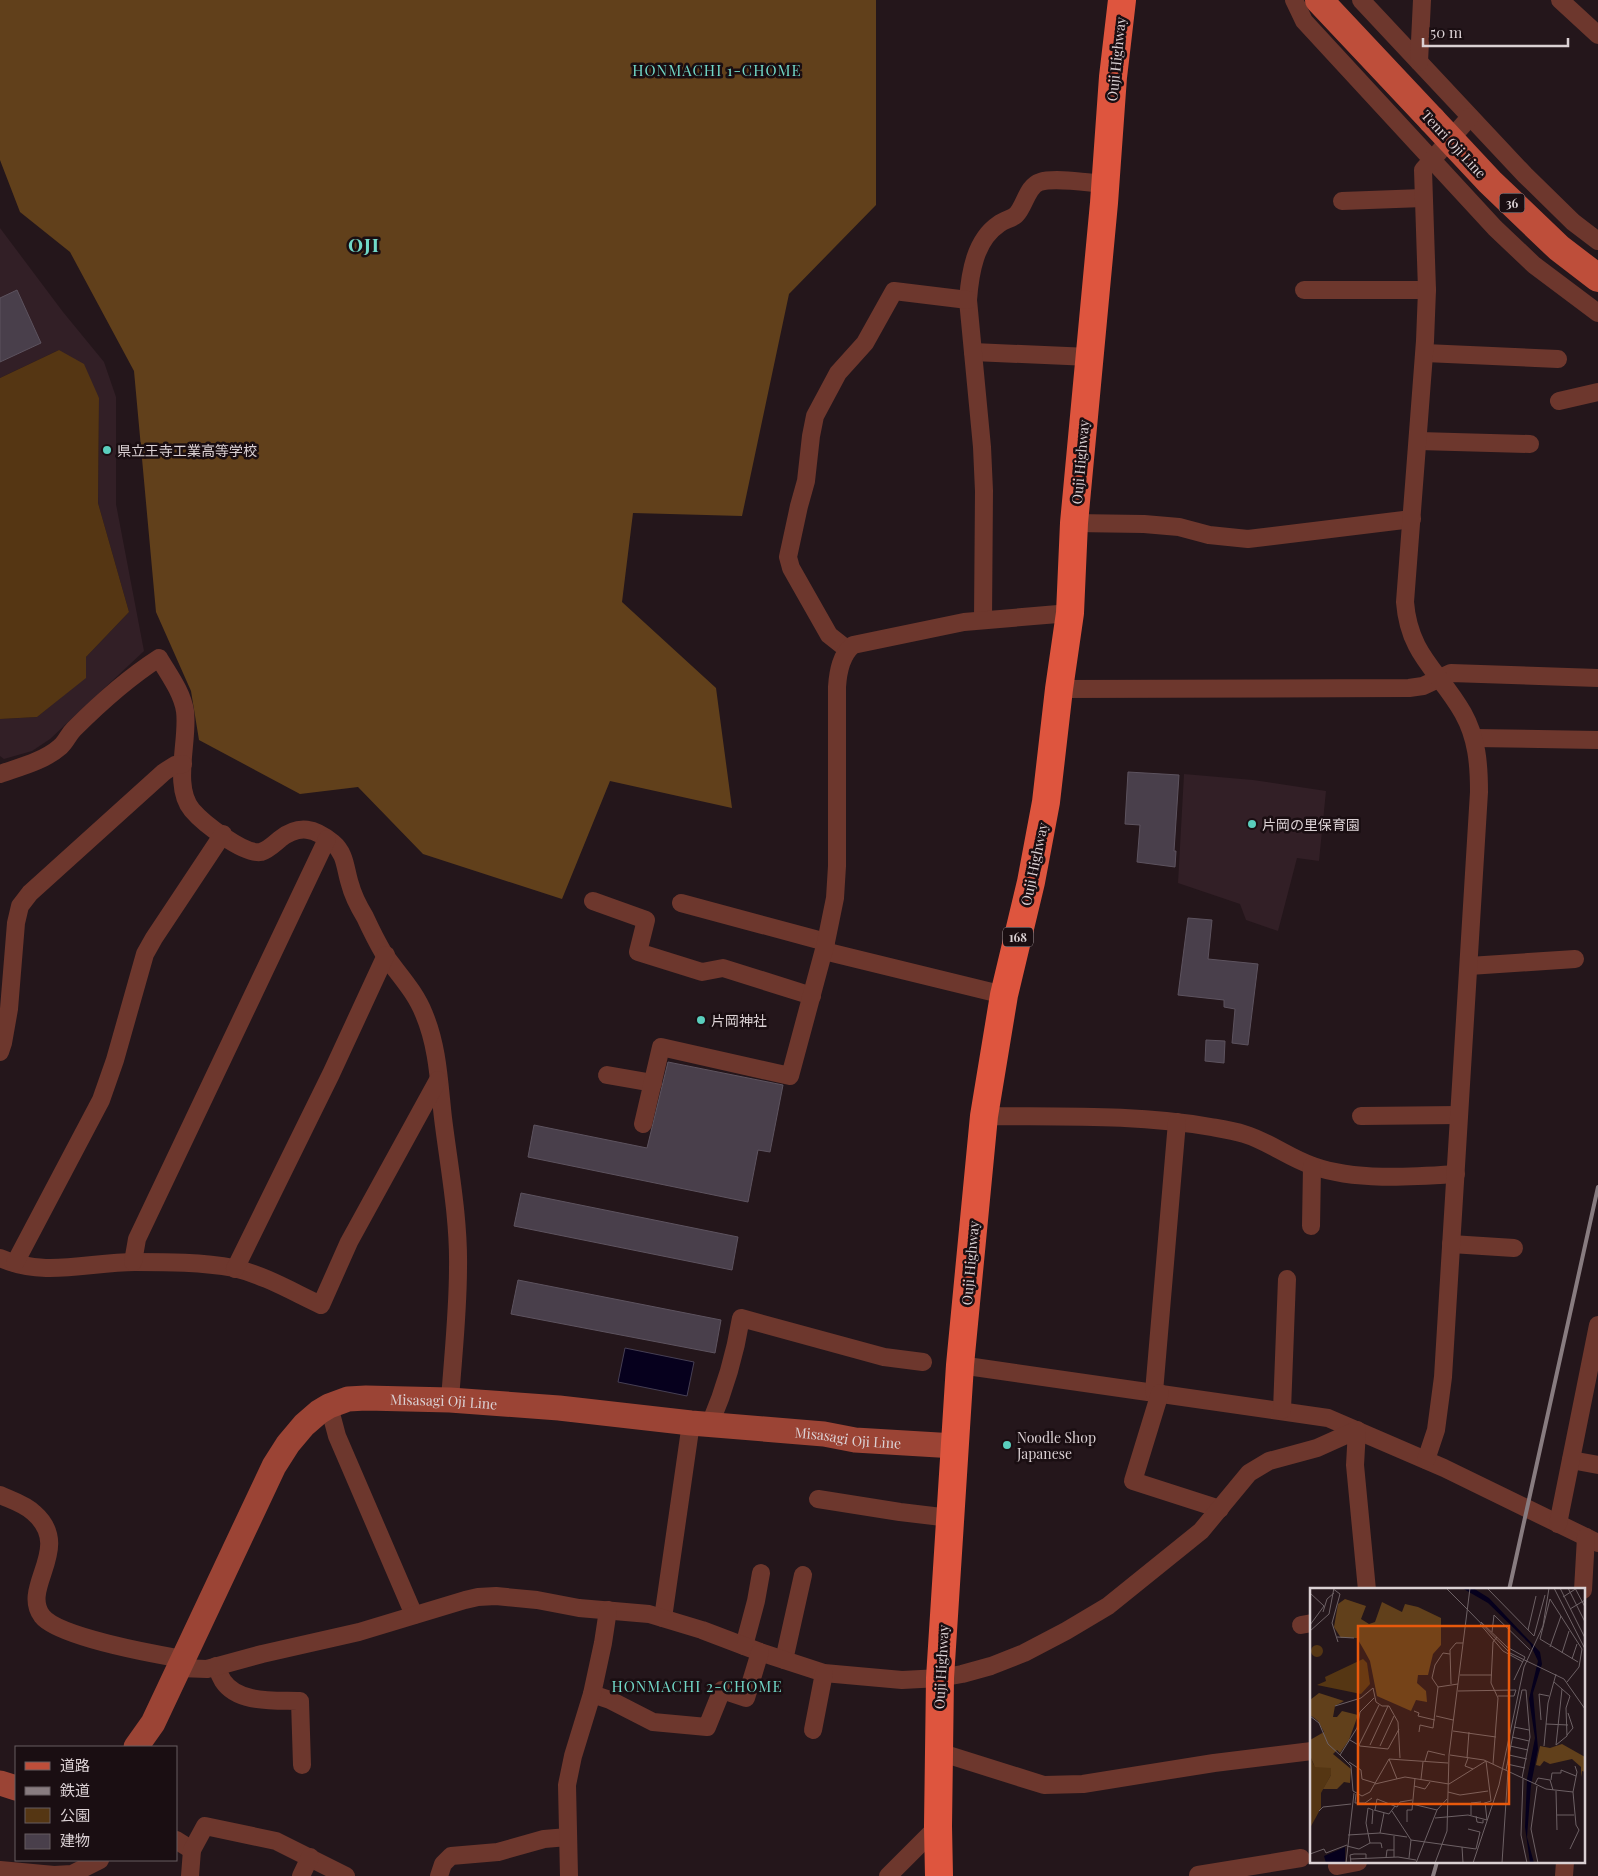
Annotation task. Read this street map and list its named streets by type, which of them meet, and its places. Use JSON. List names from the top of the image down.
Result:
{
  "streets": {
    "highway": ["Ouji Highway", "168"],
    "main road": ["Tenri Oji Line", "36", "Misasagi Oji Line"]
  },
  "crossings": [
    ["Ouji Highway", "Misasagi Oji Line"]
  ],
  "districts": ["HONMACHI 1-CHOME", "OJI", "HONMACHI 2-CHOME"],
  "places": [
    "県立王寺工業高等学校",
    "片岡の里保育園",
    "片岡神社",
    "Noodle Shop Japanese"
  ],
  "legend": [
    "道路",
    "鉄道",
    "公園",
    "建物"
  ],
  "scale_bar": "50 m"
}
